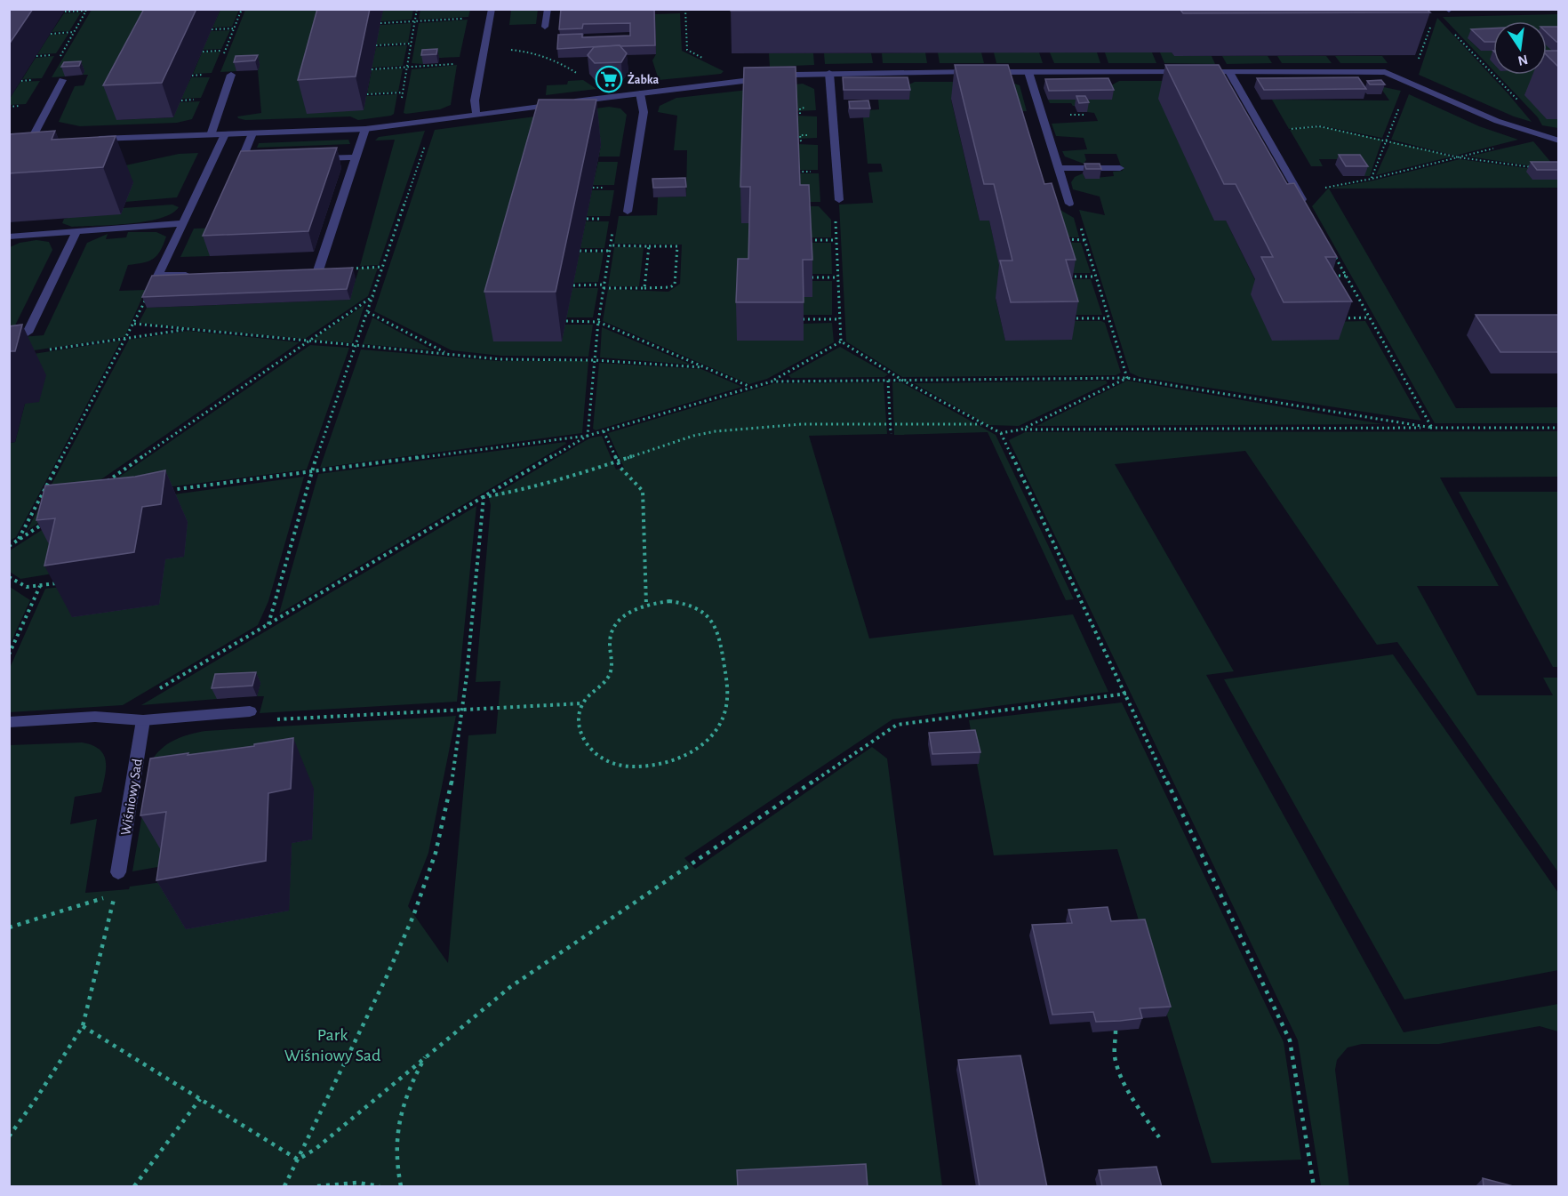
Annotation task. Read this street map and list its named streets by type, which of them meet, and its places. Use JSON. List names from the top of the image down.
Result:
{
  "streets": {
    "street": ["Wiśniowy Sad"]
  },
  "parks": ["Park Wiśniowy Sad"],
  "places": {
    "supermarket": ["Żabka"]
  },
  "north": "bottom"
}
